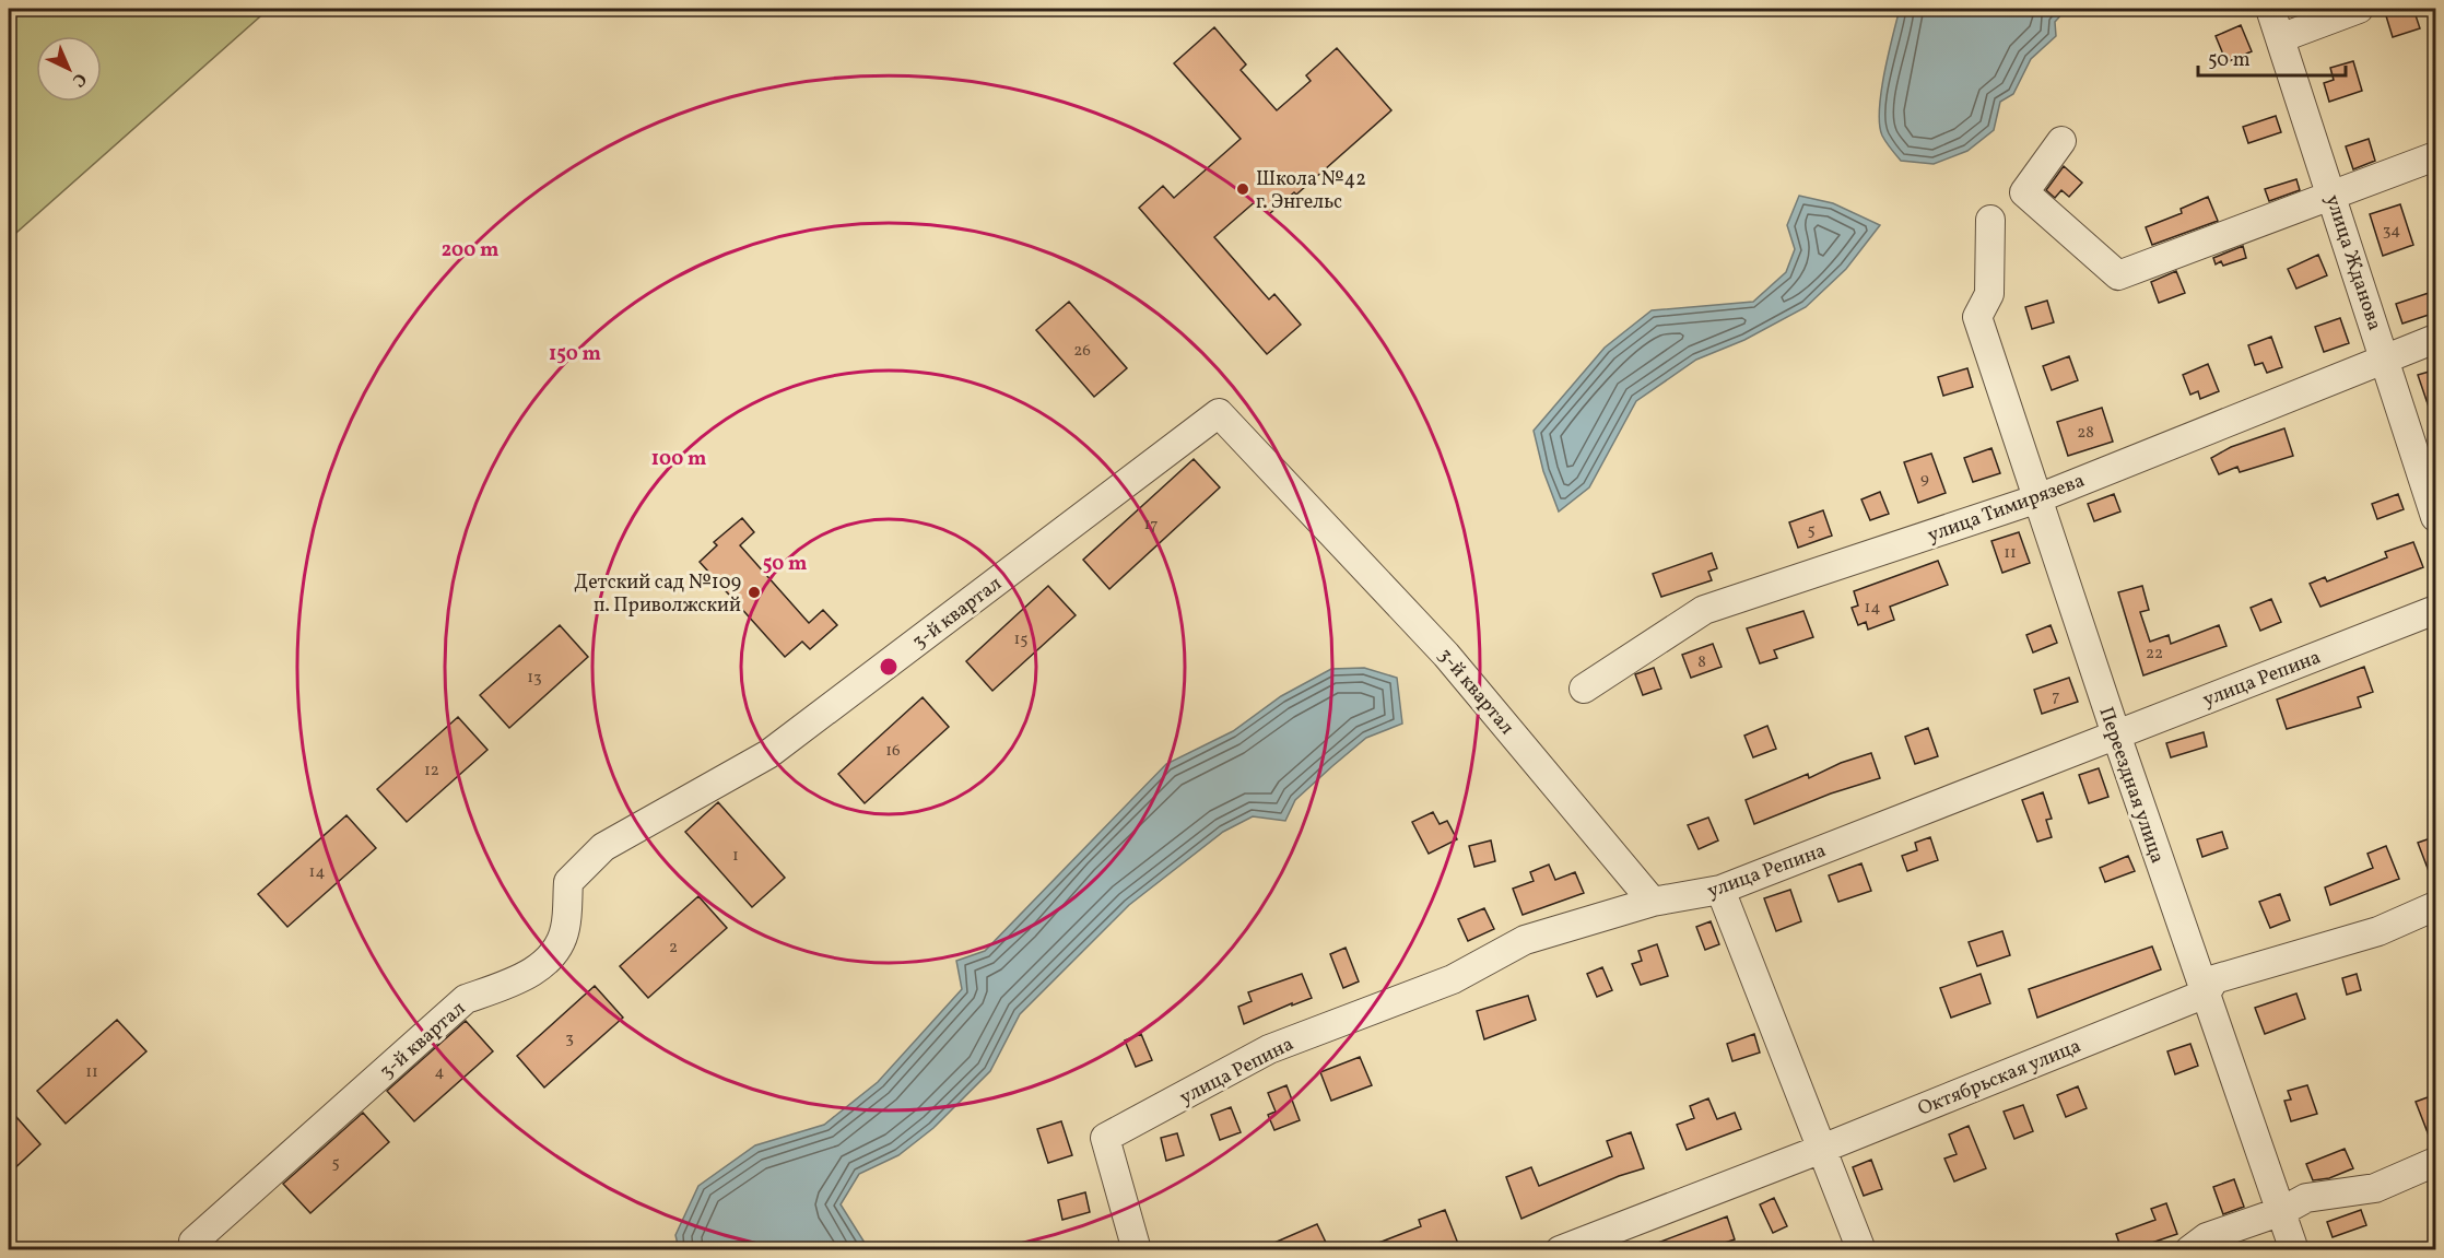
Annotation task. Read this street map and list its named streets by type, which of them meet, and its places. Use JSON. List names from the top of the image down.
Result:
{
  "streets": {
    "street": [
      "улица Жданова",
      "улица Тимирязева",
      "3-й квартал",
      "улица Репина",
      "Переездная улица",
      "Октябрьская улица"
    ]
  },
  "crossings": [
    ["улица Жданова", "улица Тимирязева"],
    ["улица Тимирязева", "Переездная улица"],
    ["3-й квартал", "улица Репина"],
    ["улица Репина", "Переездная улица"],
    ["Переездная улица", "Октябрьская улица"]
  ],
  "places": ["Школа №42 г. Энгельс", "Детский сад №109 п. Приволжский"],
  "house_numbers": [
    "34",
    "26",
    "28",
    "9",
    "17",
    "5",
    "11",
    "14",
    "15",
    "22",
    "8",
    "13",
    "7",
    "16",
    "12",
    "1",
    "14",
    "2",
    "3",
    "11",
    "4",
    "5"
  ],
  "scale_bar": "50 m",
  "north": "bottom right",
  "rings": [
    "200 m",
    "150 m",
    "100 m",
    "50 m"
  ]
}
